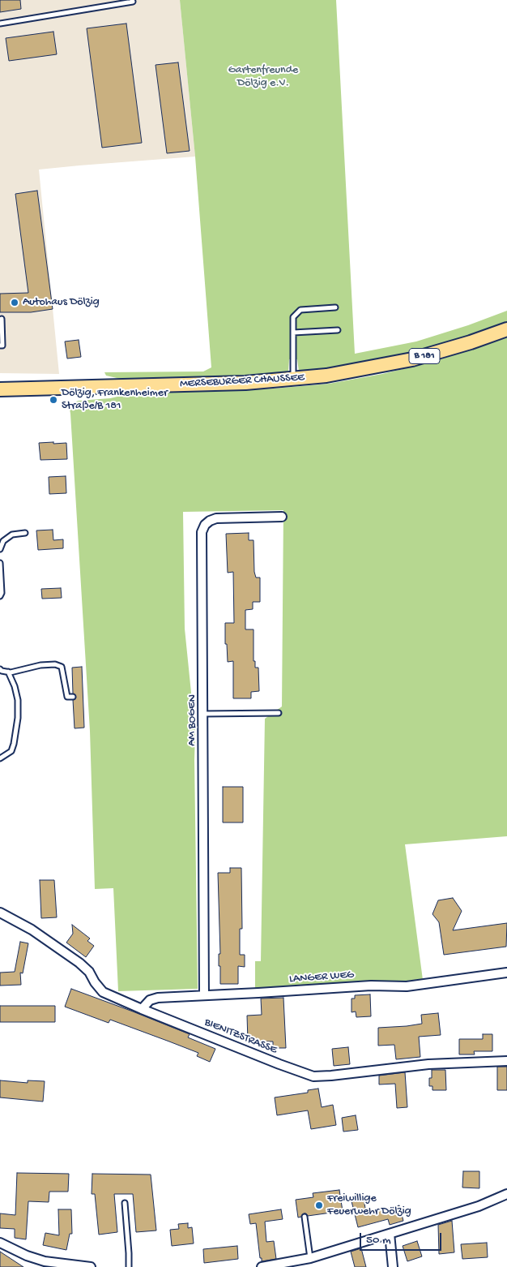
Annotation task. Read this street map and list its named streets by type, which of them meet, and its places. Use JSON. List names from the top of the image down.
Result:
{
  "streets": {
    "main road": ["B 181", "MERSEBURGER CHAUSSEE"],
    "street": ["AM BOGEN", "LANGER WEG", "BIENITZSTRASSE"]
  },
  "crossings": [
    ["AM BOGEN", "LANGER WEG"],
    ["LANGER WEG", "BIENITZSTRASSE"]
  ],
  "parks": ["Gartenfreunde Dölzig e.V."],
  "places": ["Autohaus Dölzig", "Dölzig, Frankenheimer Straße/B 181", "Freiwillige Feuerwehr Dölzig"],
  "scale_bar": "50 m"
}
